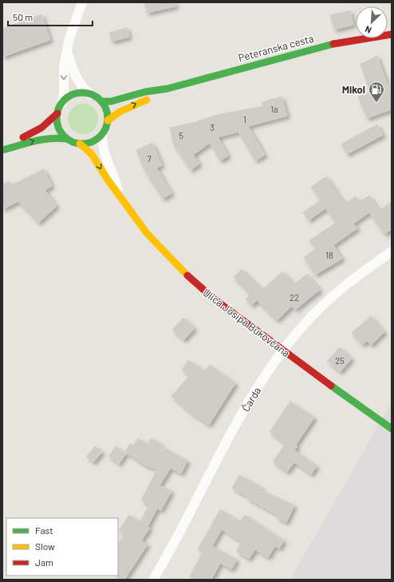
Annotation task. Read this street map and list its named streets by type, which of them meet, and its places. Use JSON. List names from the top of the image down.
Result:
{
  "streets": {
    "main road": ["Peteranska cesta", "Ulica Josipa Bukovčana"],
    "street": ["Čarda"]
  },
  "crossings": [
    ["Peteranska cesta", "Ulica Josipa Bukovčana"],
    ["Ulica Josipa Bukovčana", "Čarda"]
  ],
  "places": {
    "fuel station": ["Mikol"]
  },
  "house_numbers": [
    "1a",
    "1",
    "3",
    "5",
    "7",
    "18",
    "22",
    "25"
  ],
  "legend": ["Fast", "Slow", "Jam"],
  "scale_bar": "50 m",
  "north": "bottom left"
}
